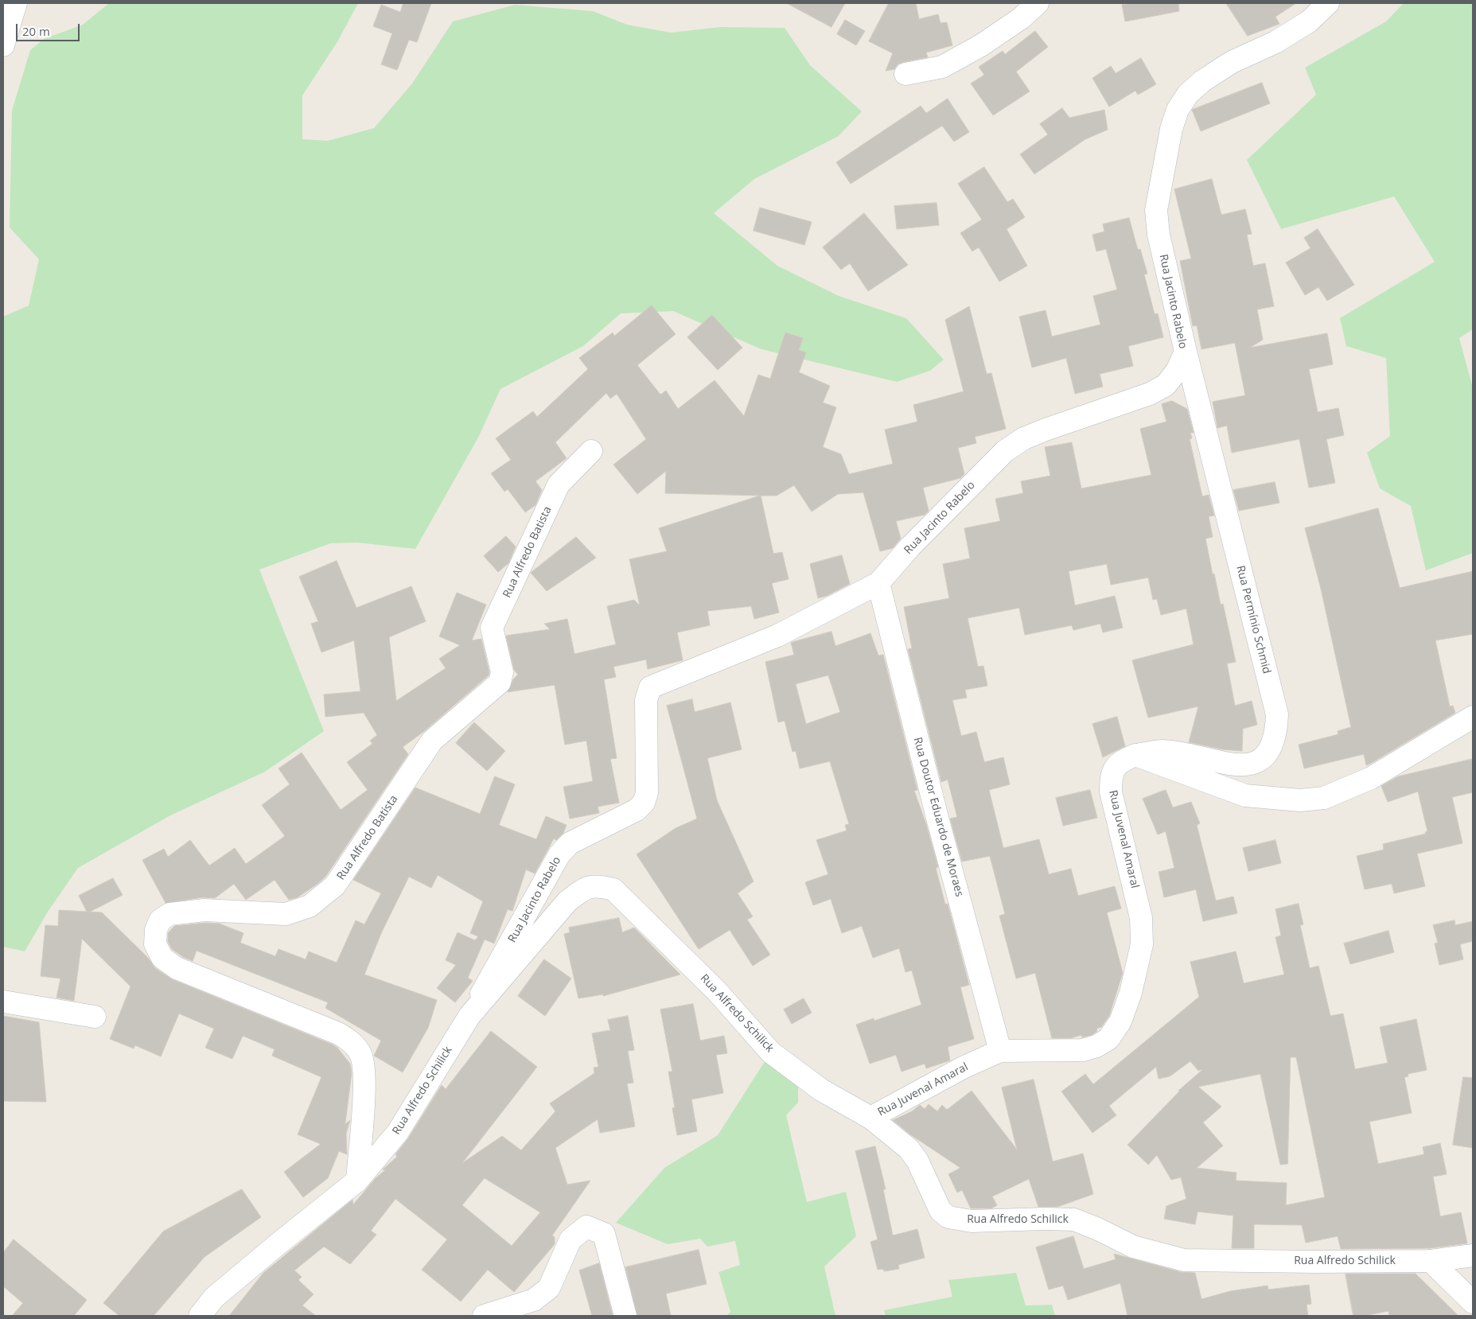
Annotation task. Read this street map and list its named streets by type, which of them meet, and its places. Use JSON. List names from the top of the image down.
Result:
{
  "streets": {
    "street": [
      "Rua Jacinto Rabelo",
      "Rua Alfredo Batista",
      "Rua Permínio Schmid",
      "Rua Doutor Eduardo de Moraes",
      "Rua Juvenal Amaral",
      "Rua Alfredo Schilick"
    ]
  },
  "crossings": [
    ["Rua Jacinto Rabelo", "Rua Permínio Schmid"],
    ["Rua Jacinto Rabelo", "Rua Doutor Eduardo de Moraes"],
    ["Rua Jacinto Rabelo", "Rua Alfredo Schilick"],
    ["Rua Alfredo Batista", "Rua Alfredo Schilick"],
    ["Rua Permínio Schmid", "Rua Juvenal Amaral"],
    ["Rua Doutor Eduardo de Moraes", "Rua Juvenal Amaral"],
    ["Rua Juvenal Amaral", "Rua Alfredo Schilick"]
  ],
  "scale_bar": "20 m"
}
